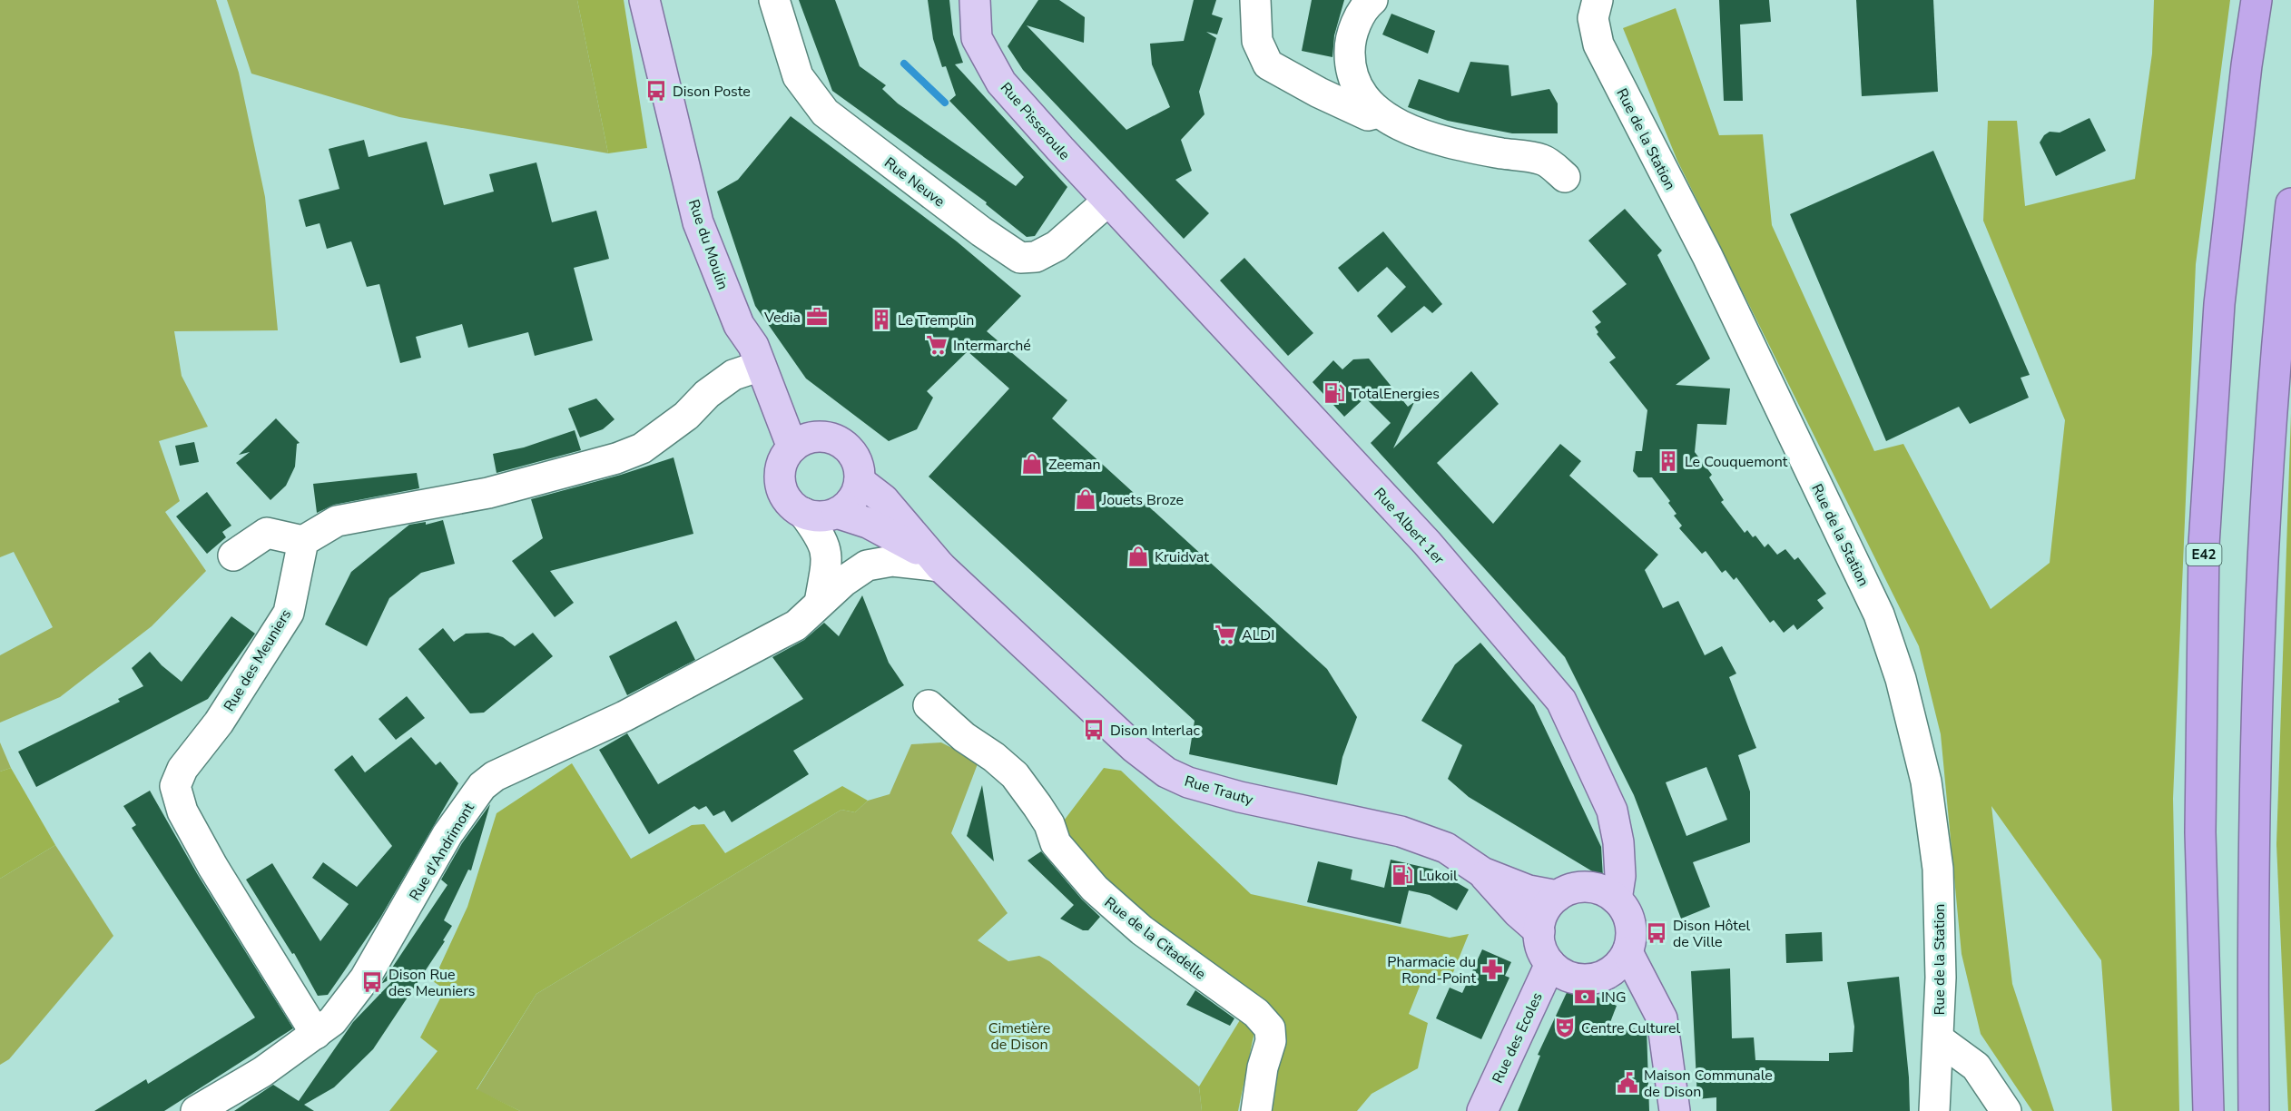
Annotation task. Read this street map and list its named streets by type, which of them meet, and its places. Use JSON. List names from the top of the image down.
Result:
{
  "streets": {
    "highway": ["E42"],
    "main road": [
      "Rue Pisseroule",
      "Rue du Moulin",
      "Rue Albert 1er",
      "Rue Trauty",
      "Rue des Ecoles"
    ],
    "street": [
      "Rue de la Station",
      "Rue Neuve",
      "Rue des Meuniers",
      "Rue d'Andrimont",
      "Rue de la Citadelle"
    ]
  },
  "crossings": [
    ["Rue Pisseroule", "Rue Neuve"],
    ["Rue Pisseroule", "Rue Albert 1er"],
    ["Rue Neuve", "Rue Albert 1er"],
    ["Rue du Moulin", "Rue Trauty"],
    ["Rue Albert 1er", "Rue Trauty"],
    ["Rue Albert 1er", "Rue des Ecoles"],
    ["Rue des Meuniers", "Rue d'Andrimont"],
    ["Rue Trauty", "Rue d'Andrimont"],
    ["Rue Trauty", "Rue des Ecoles"]
  ],
  "parks": ["Cimetière de Dison"],
  "places": {
    "bus stop": [
      "Dison Poste",
      "Dison Interlac",
      "Dison Hôtel de Ville",
      "Dison Rue des Meuniers"
    ],
    "office": ["Vedia"],
    "building": ["Le Tremplin", "Le Couquemont"],
    "supermarket": ["Intermarché", "ALDI"],
    "fuel station": ["TotalEnergies", "Lukoil"],
    "shop": ["Zeeman", "Jouets Broze", "Kruidvat"],
    "pharmacy": ["Pharmacie du Rond-Point"],
    "bank": ["ING"],
    "theatre": ["Centre Culturel"],
    "public building": ["Maison Communale de Dison"]
  }
}
